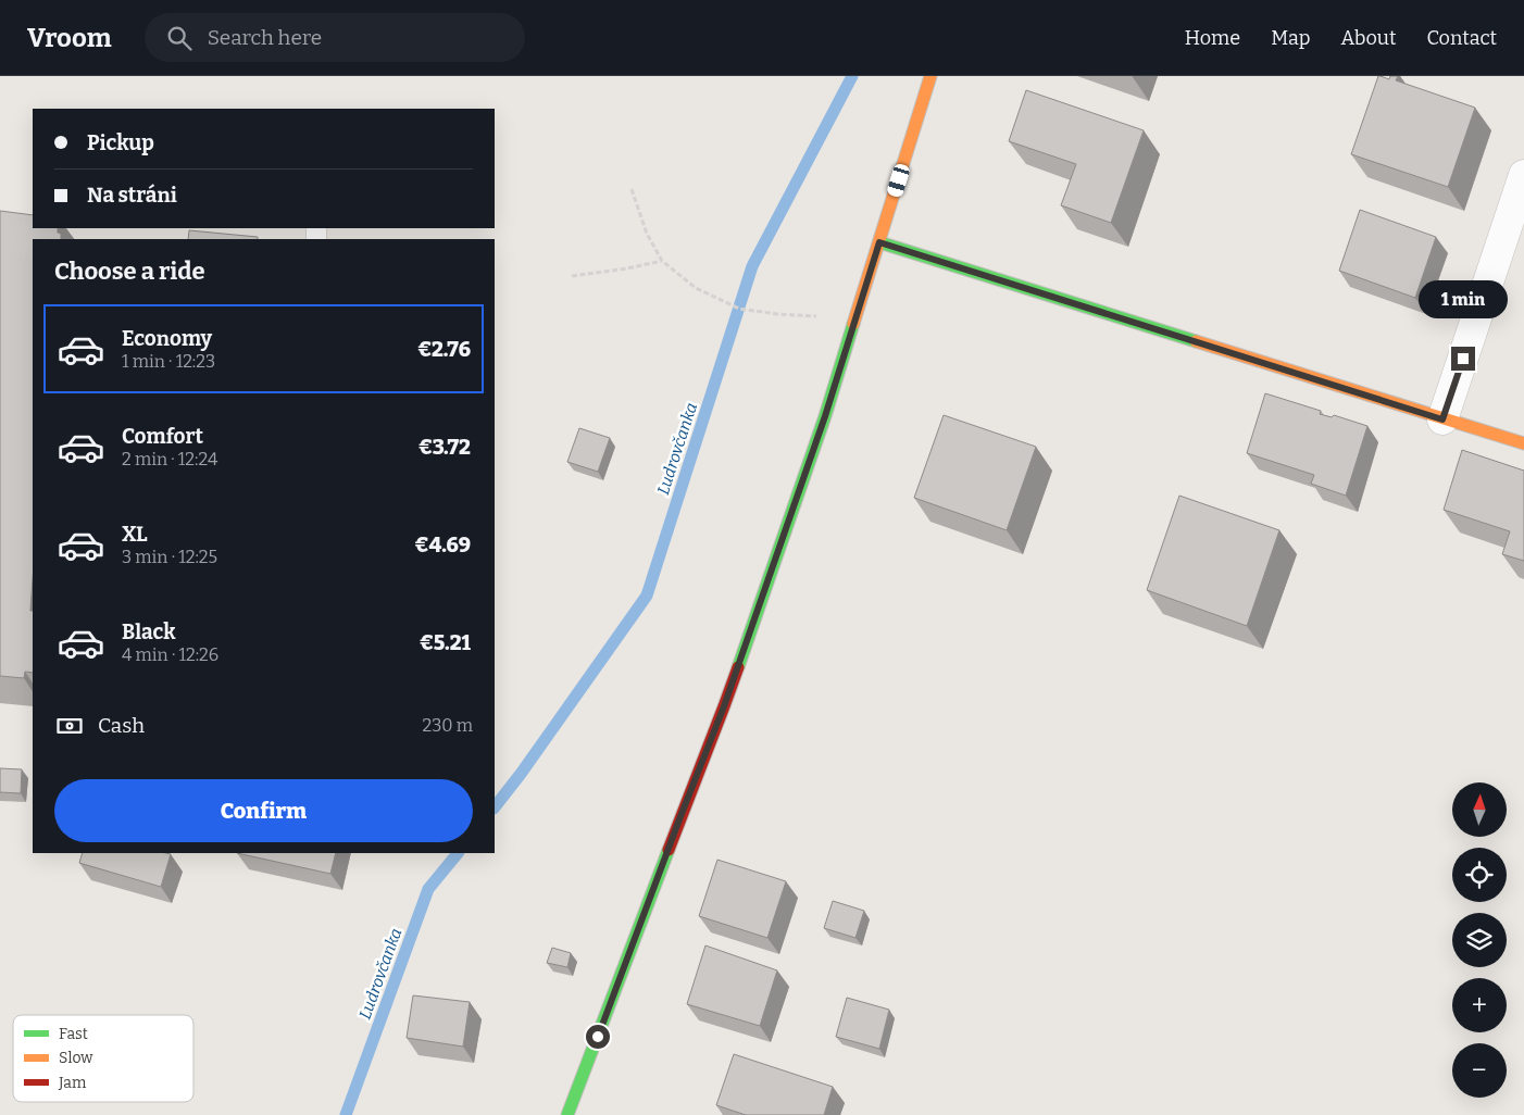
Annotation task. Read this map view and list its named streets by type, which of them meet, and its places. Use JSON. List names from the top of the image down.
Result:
{
  "water": ["Ludrovčanka"],
  "legend": ["Fast", "Slow", "Jam"],
  "north": "top",
  "page": {
    "header": "Vroom",
    "search": "Search here",
    "nav": [
      "Home",
      "Map",
      "About",
      "Contact"
    ],
    "banner": ["Pickup", "Na stráni"],
    "heading": "Choose a ride",
    "bubble": "1 min",
    "list": [
      {
        "name": "Economy",
        "note": "1 min · 12:23",
        "value": "€2.76"
      },
      {
        "name": "Comfort",
        "note": "2 min · 12:24",
        "value": "€3.72"
      },
      {
        "name": "XL",
        "note": "3 min · 12:25",
        "value": "€4.69"
      },
      {
        "name": "Black",
        "note": "4 min · 12:26",
        "value": "€5.21"
      }
    ],
    "pay": ["Cash", "230 m"],
    "buttons": "Confirm",
    "map_buttons": ["+", "−"]
  }
}
